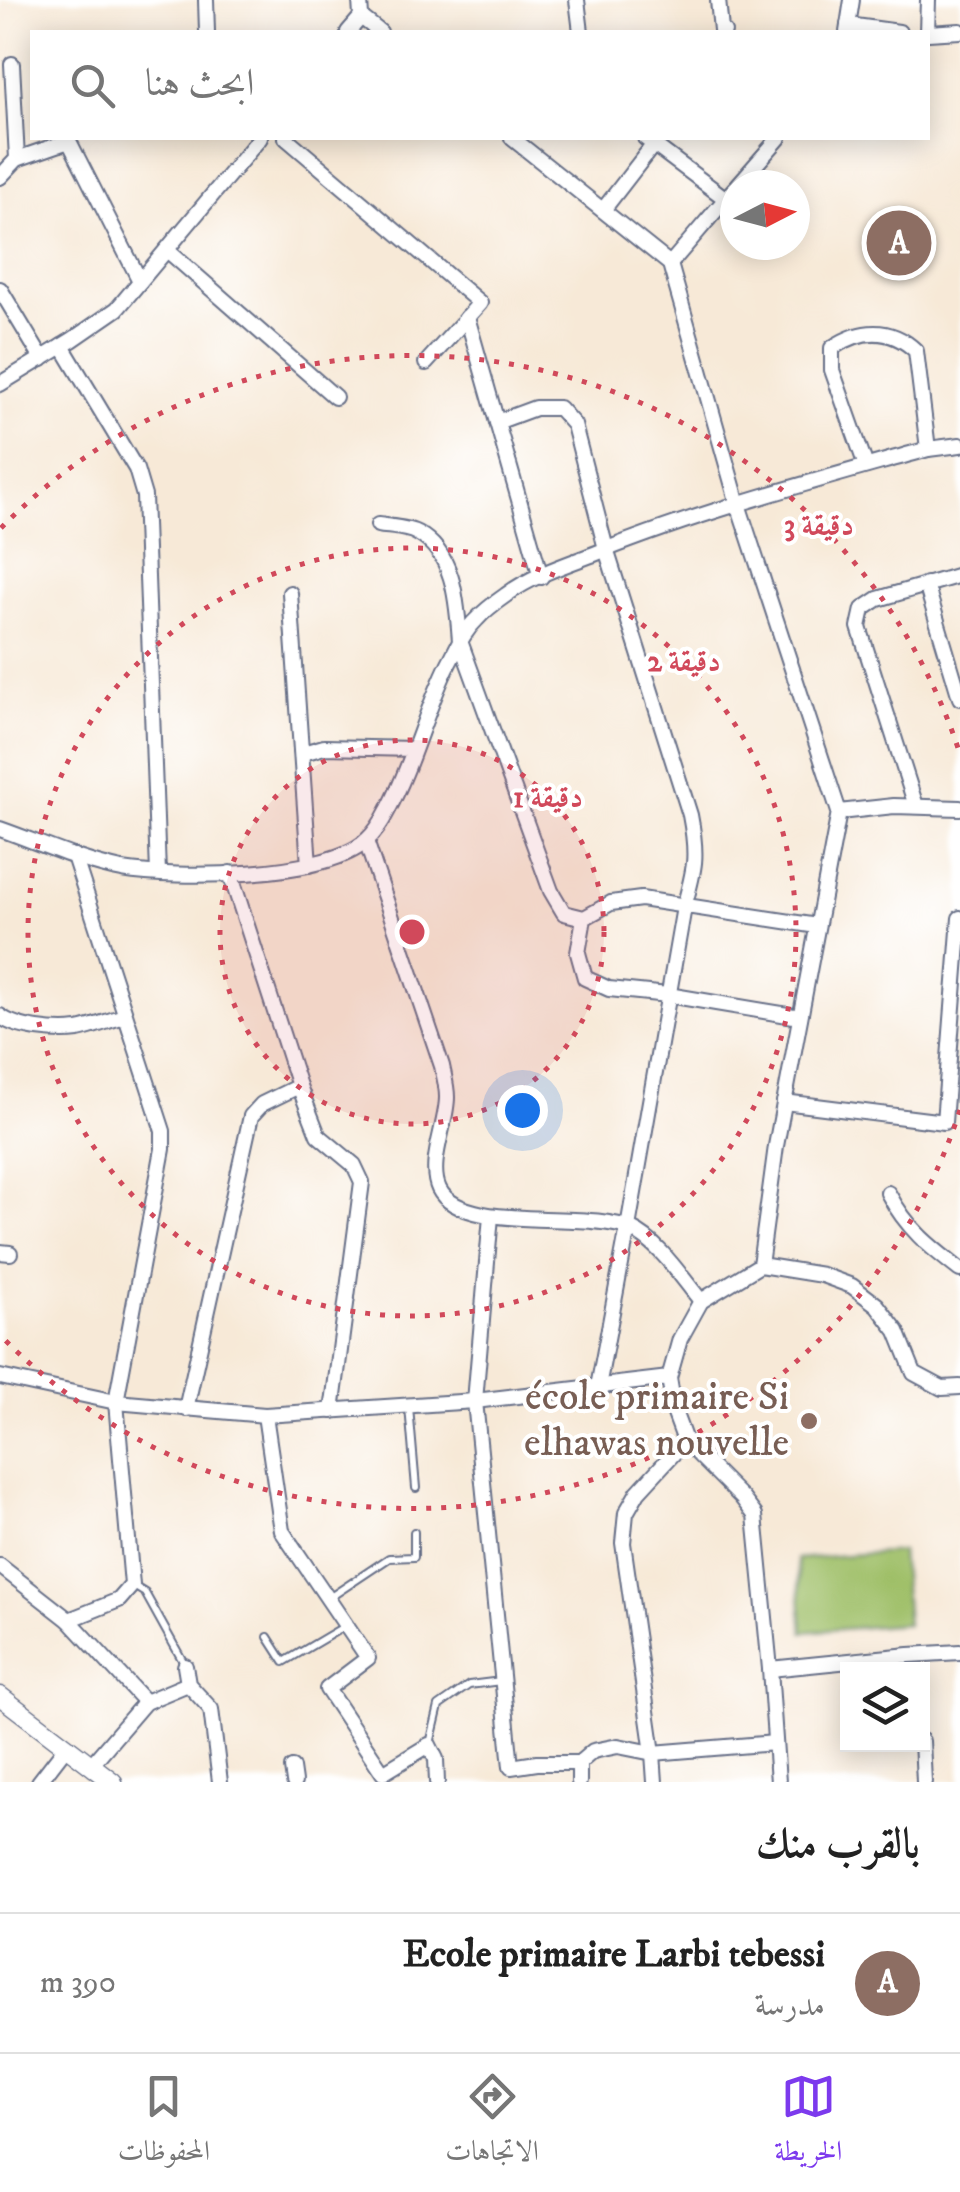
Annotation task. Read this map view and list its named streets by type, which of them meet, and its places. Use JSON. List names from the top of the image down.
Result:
{
  "places": ["école primaire Si elhawas nouvelle"],
  "north": "right",
  "page": {
    "search": "ابحث هنا",
    "pins": "A",
    "heading": "بالقرب منك",
    "list": [
      {
        "mark": "A",
        "name": "Ecole primaire Larbi tebessi",
        "note": "مدرسة",
        "value": "390 m"
      }
    ],
    "nav": ["الخريطة", "الاتجاهات", "المحفوظات"]
  },
  "rings": ["3 دقيقة", "2 دقيقة", "1 دقيقة"]
}
